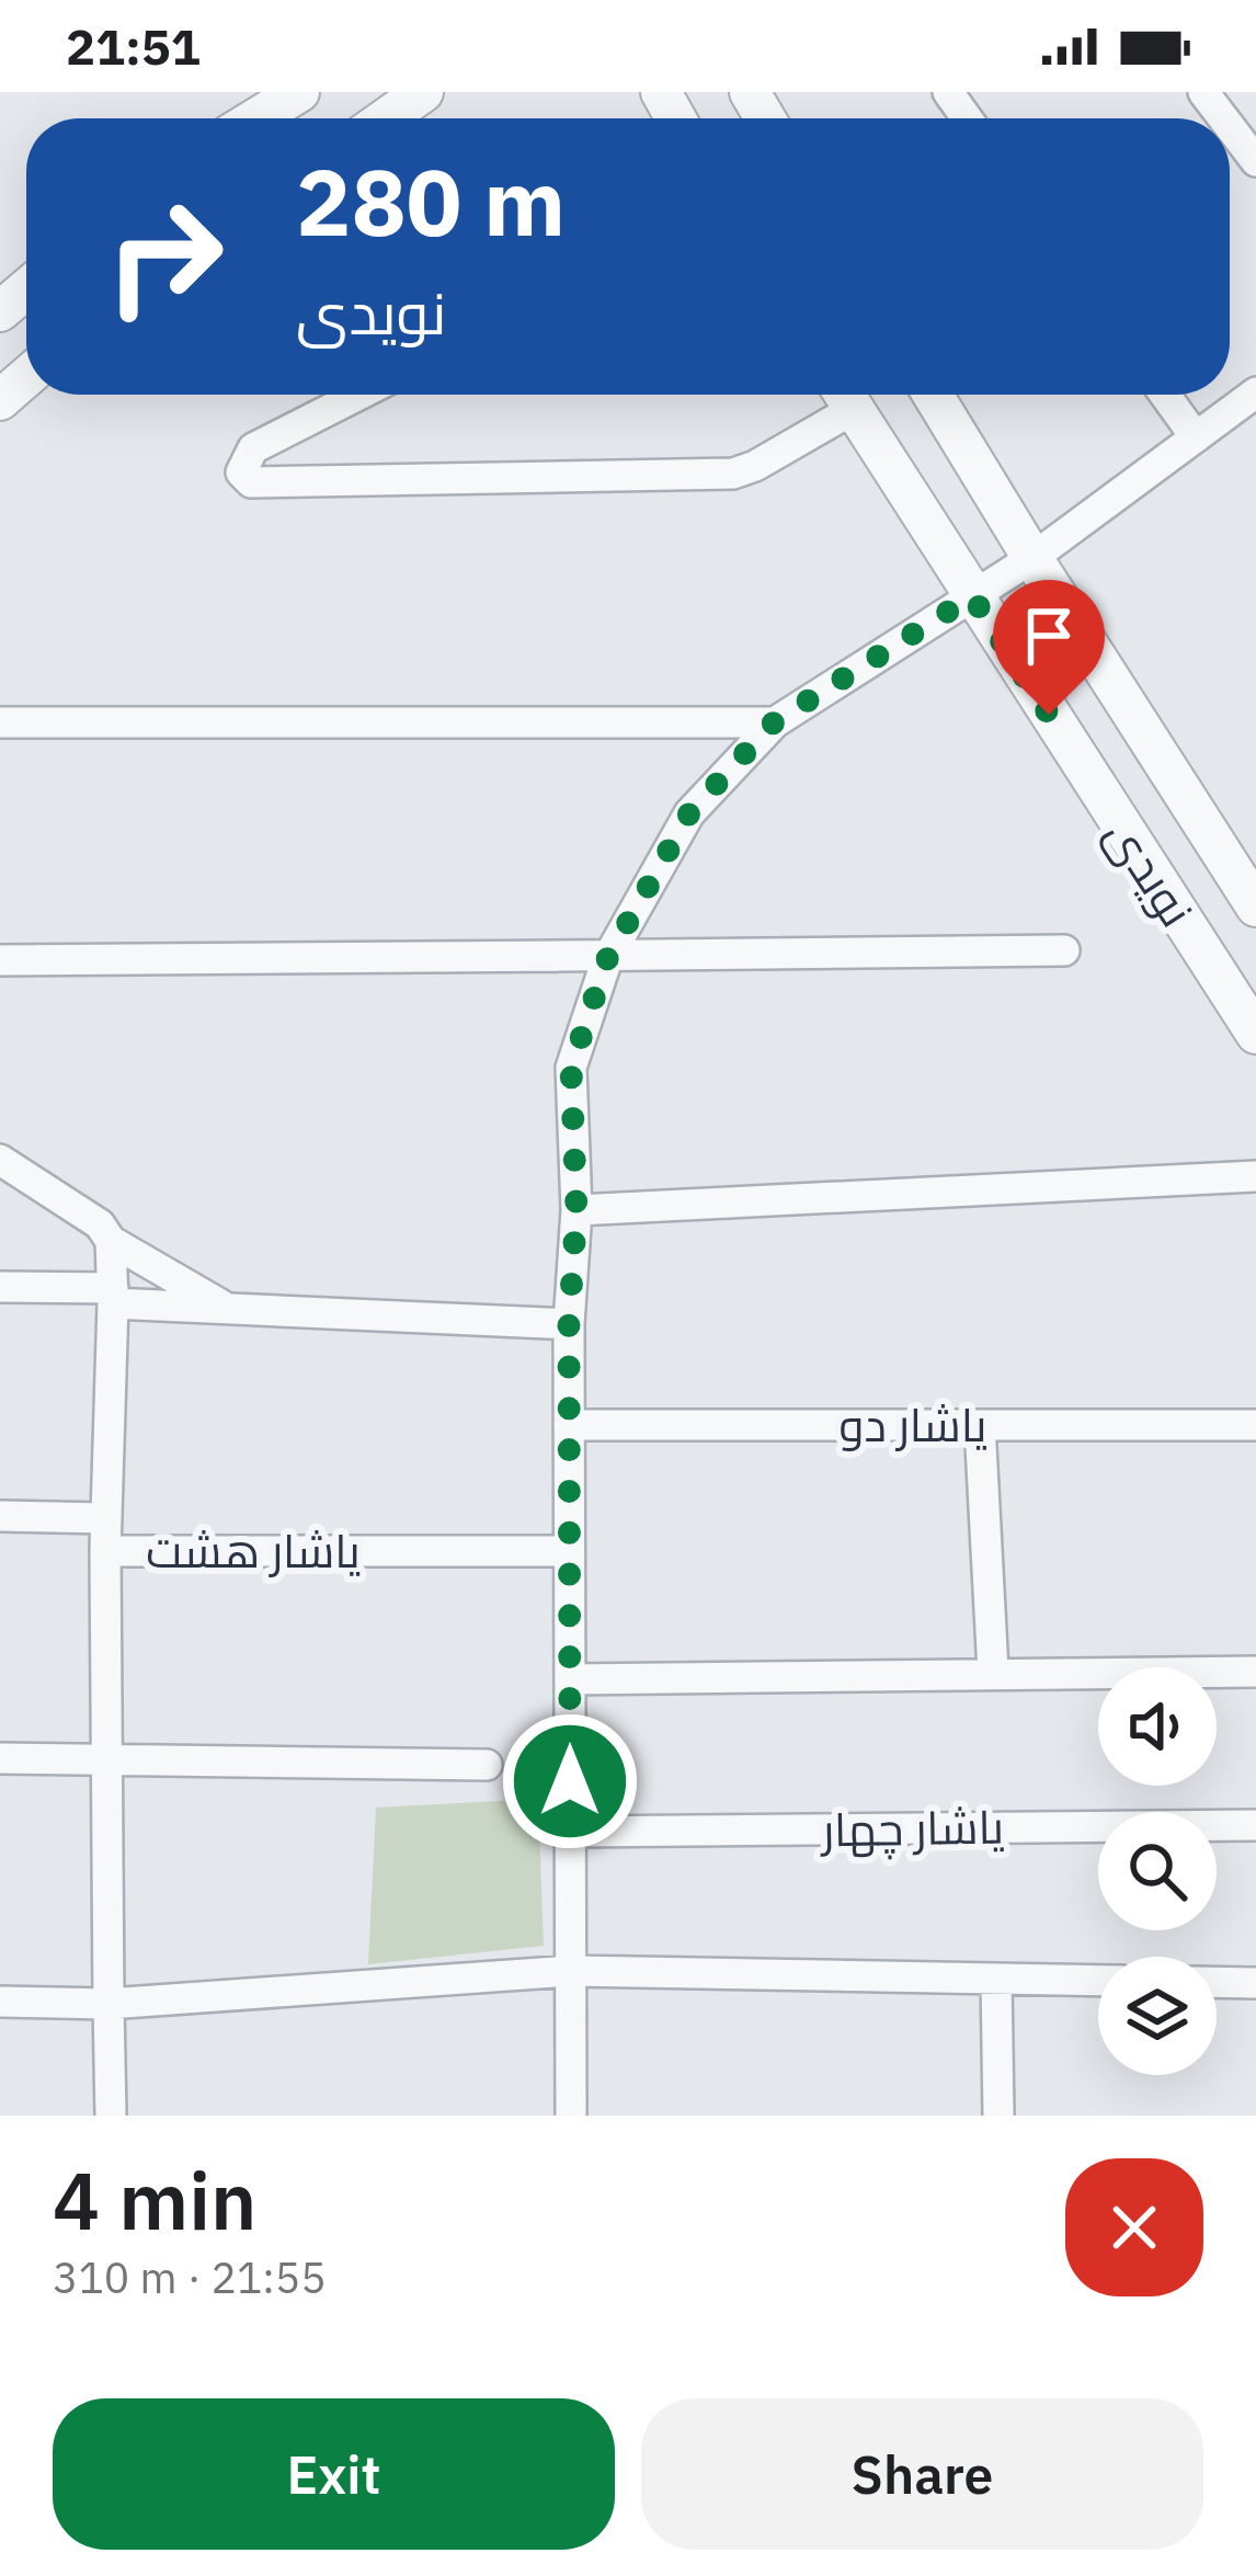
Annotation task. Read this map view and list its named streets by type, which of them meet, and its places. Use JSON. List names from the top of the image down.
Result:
{
  "streets": {
    "street": [
      "نویدی",
      "یاشار دو",
      "یاشار هشت",
      "یاشار چهار"
    ]
  },
  "page": {
    "status": "21:51",
    "turn": ["280 m", "نویدی"],
    "heading": ["4 min", "310 m · 21:55"],
    "buttons": ["Exit", "Share"]
  }
}
